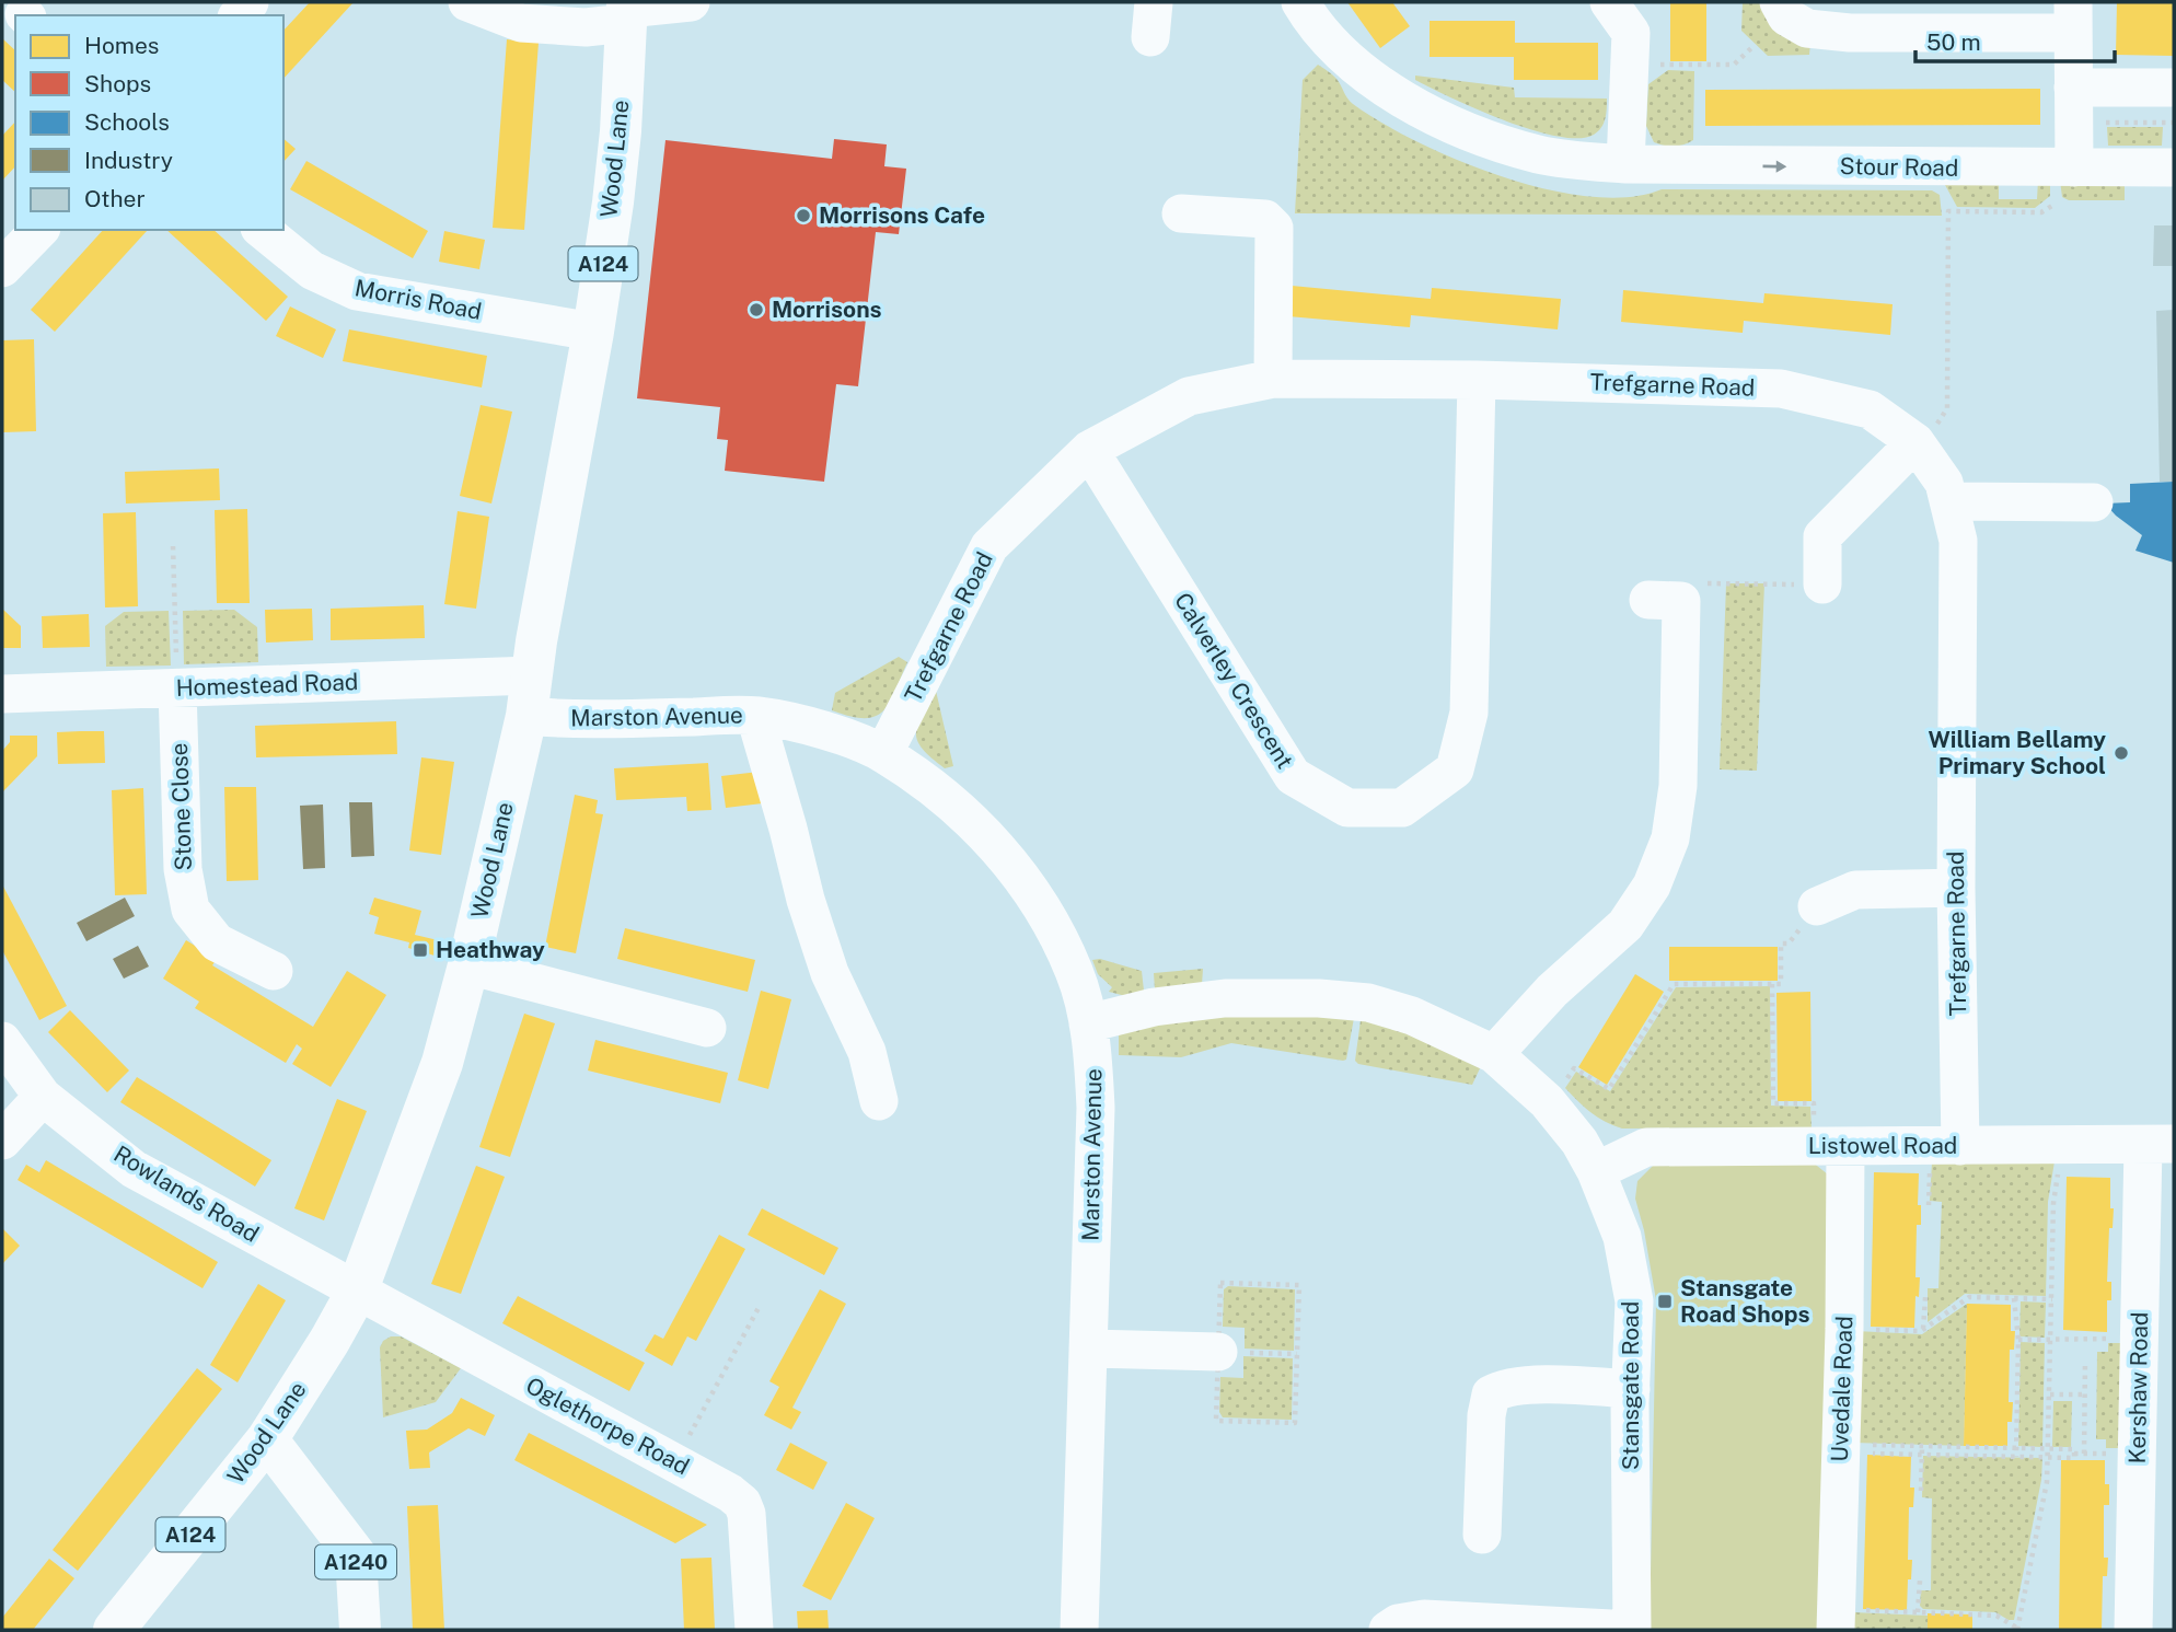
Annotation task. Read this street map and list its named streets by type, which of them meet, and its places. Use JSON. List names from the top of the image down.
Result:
{
  "streets": {
    "main road": ["Wood Lane", "A124", "A1240"],
    "street": [
      "Stour Road",
      "Morris Road",
      "Trefgarne Road",
      "Calverley Crescent",
      "Homestead Road",
      "Marston Avenue",
      "Stone Close",
      "Listowel Road",
      "Rowlands Road",
      "Stansgate Road",
      "Kershaw Road",
      "Uvedale Road",
      "Oglethorpe Road"
    ]
  },
  "crossings": [
    ["Wood Lane", "Morris Road"],
    ["Wood Lane", "Homestead Road"],
    ["Wood Lane", "Marston Avenue"],
    ["Wood Lane", "Rowlands Road"],
    ["Wood Lane", "Oglethorpe Road"],
    ["Wood Lane", "A1240"],
    ["Trefgarne Road", "Calverley Crescent"],
    ["Trefgarne Road", "Marston Avenue"],
    ["Trefgarne Road", "Listowel Road"],
    ["Homestead Road", "Stone Close"],
    ["Marston Avenue", "Stansgate Road"],
    ["Listowel Road", "Stansgate Road"],
    ["Listowel Road", "Kershaw Road"],
    ["Listowel Road", "Uvedale Road"],
    ["Rowlands Road", "Oglethorpe Road"]
  ],
  "places": {
    "other": ["Morrisons Cafe", "Morrisons", "William Bellamy Primary School"],
    "transit": ["Heathway", "Stansgate Road Shops"]
  },
  "legend": [
    "Homes",
    "Shops",
    "Schools",
    "Industry",
    "Other"
  ],
  "scale_bar": "50 m"
}
